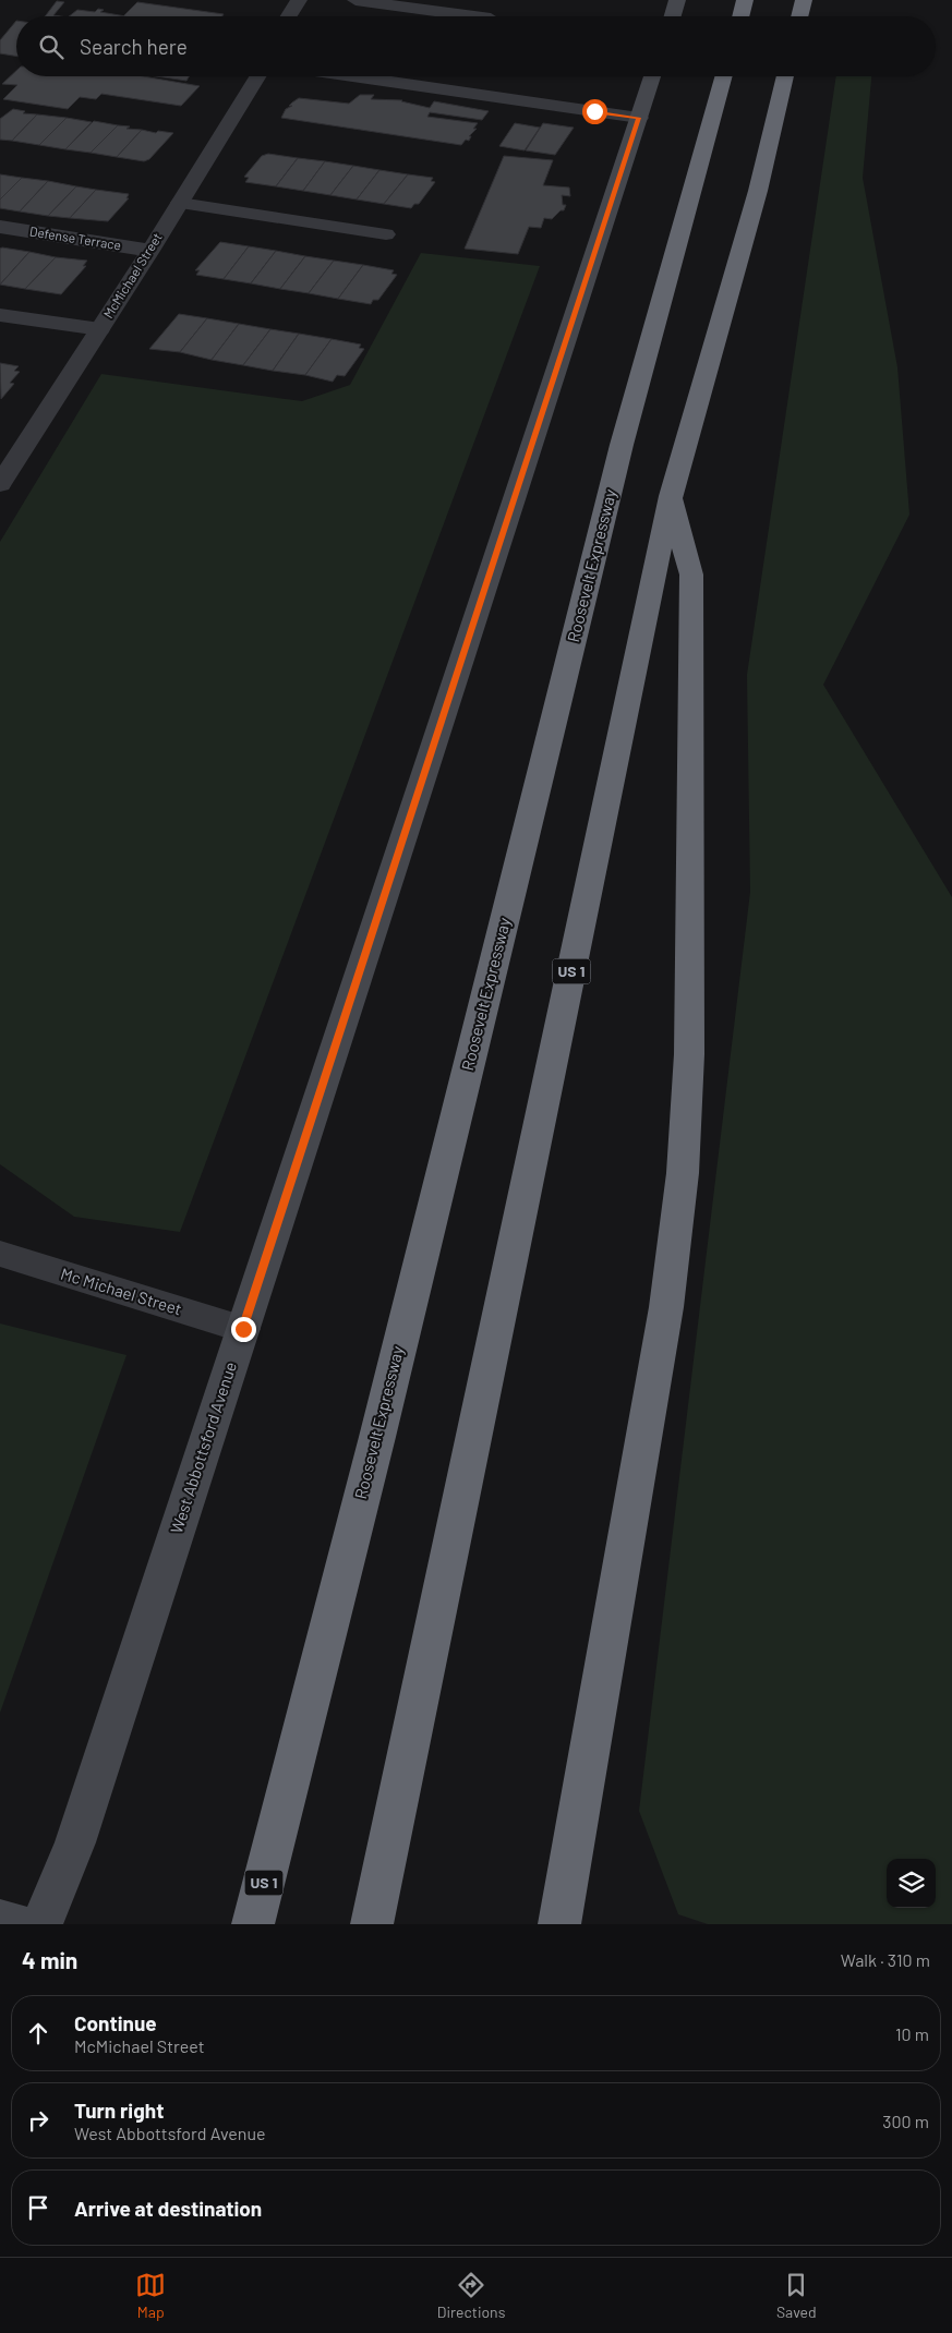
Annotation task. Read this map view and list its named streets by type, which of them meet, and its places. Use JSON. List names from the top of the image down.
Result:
{
  "streets": {
    "highway": ["Roosevelt Expressway", "US 1"],
    "street": [
      "Defense Terrace",
      "McMichael Street",
      "Mc Michael Street",
      "West Abbottsford Avenue"
    ]
  },
  "crossings": [
    ["Defense Terrace", "McMichael Street"],
    ["Mc Michael Street", "West Abbottsford Avenue"]
  ],
  "page": {
    "search": "Search here",
    "heading": ["4 min", "Walk · 310 m"],
    "list": [
      ["Continue", "McMichael Street", "10 m"],
      ["Turn right", "West Abbottsford Avenue", "300 m"],
      "Arrive at destination"
    ],
    "nav": ["Map", "Directions", "Saved"]
  }
}
